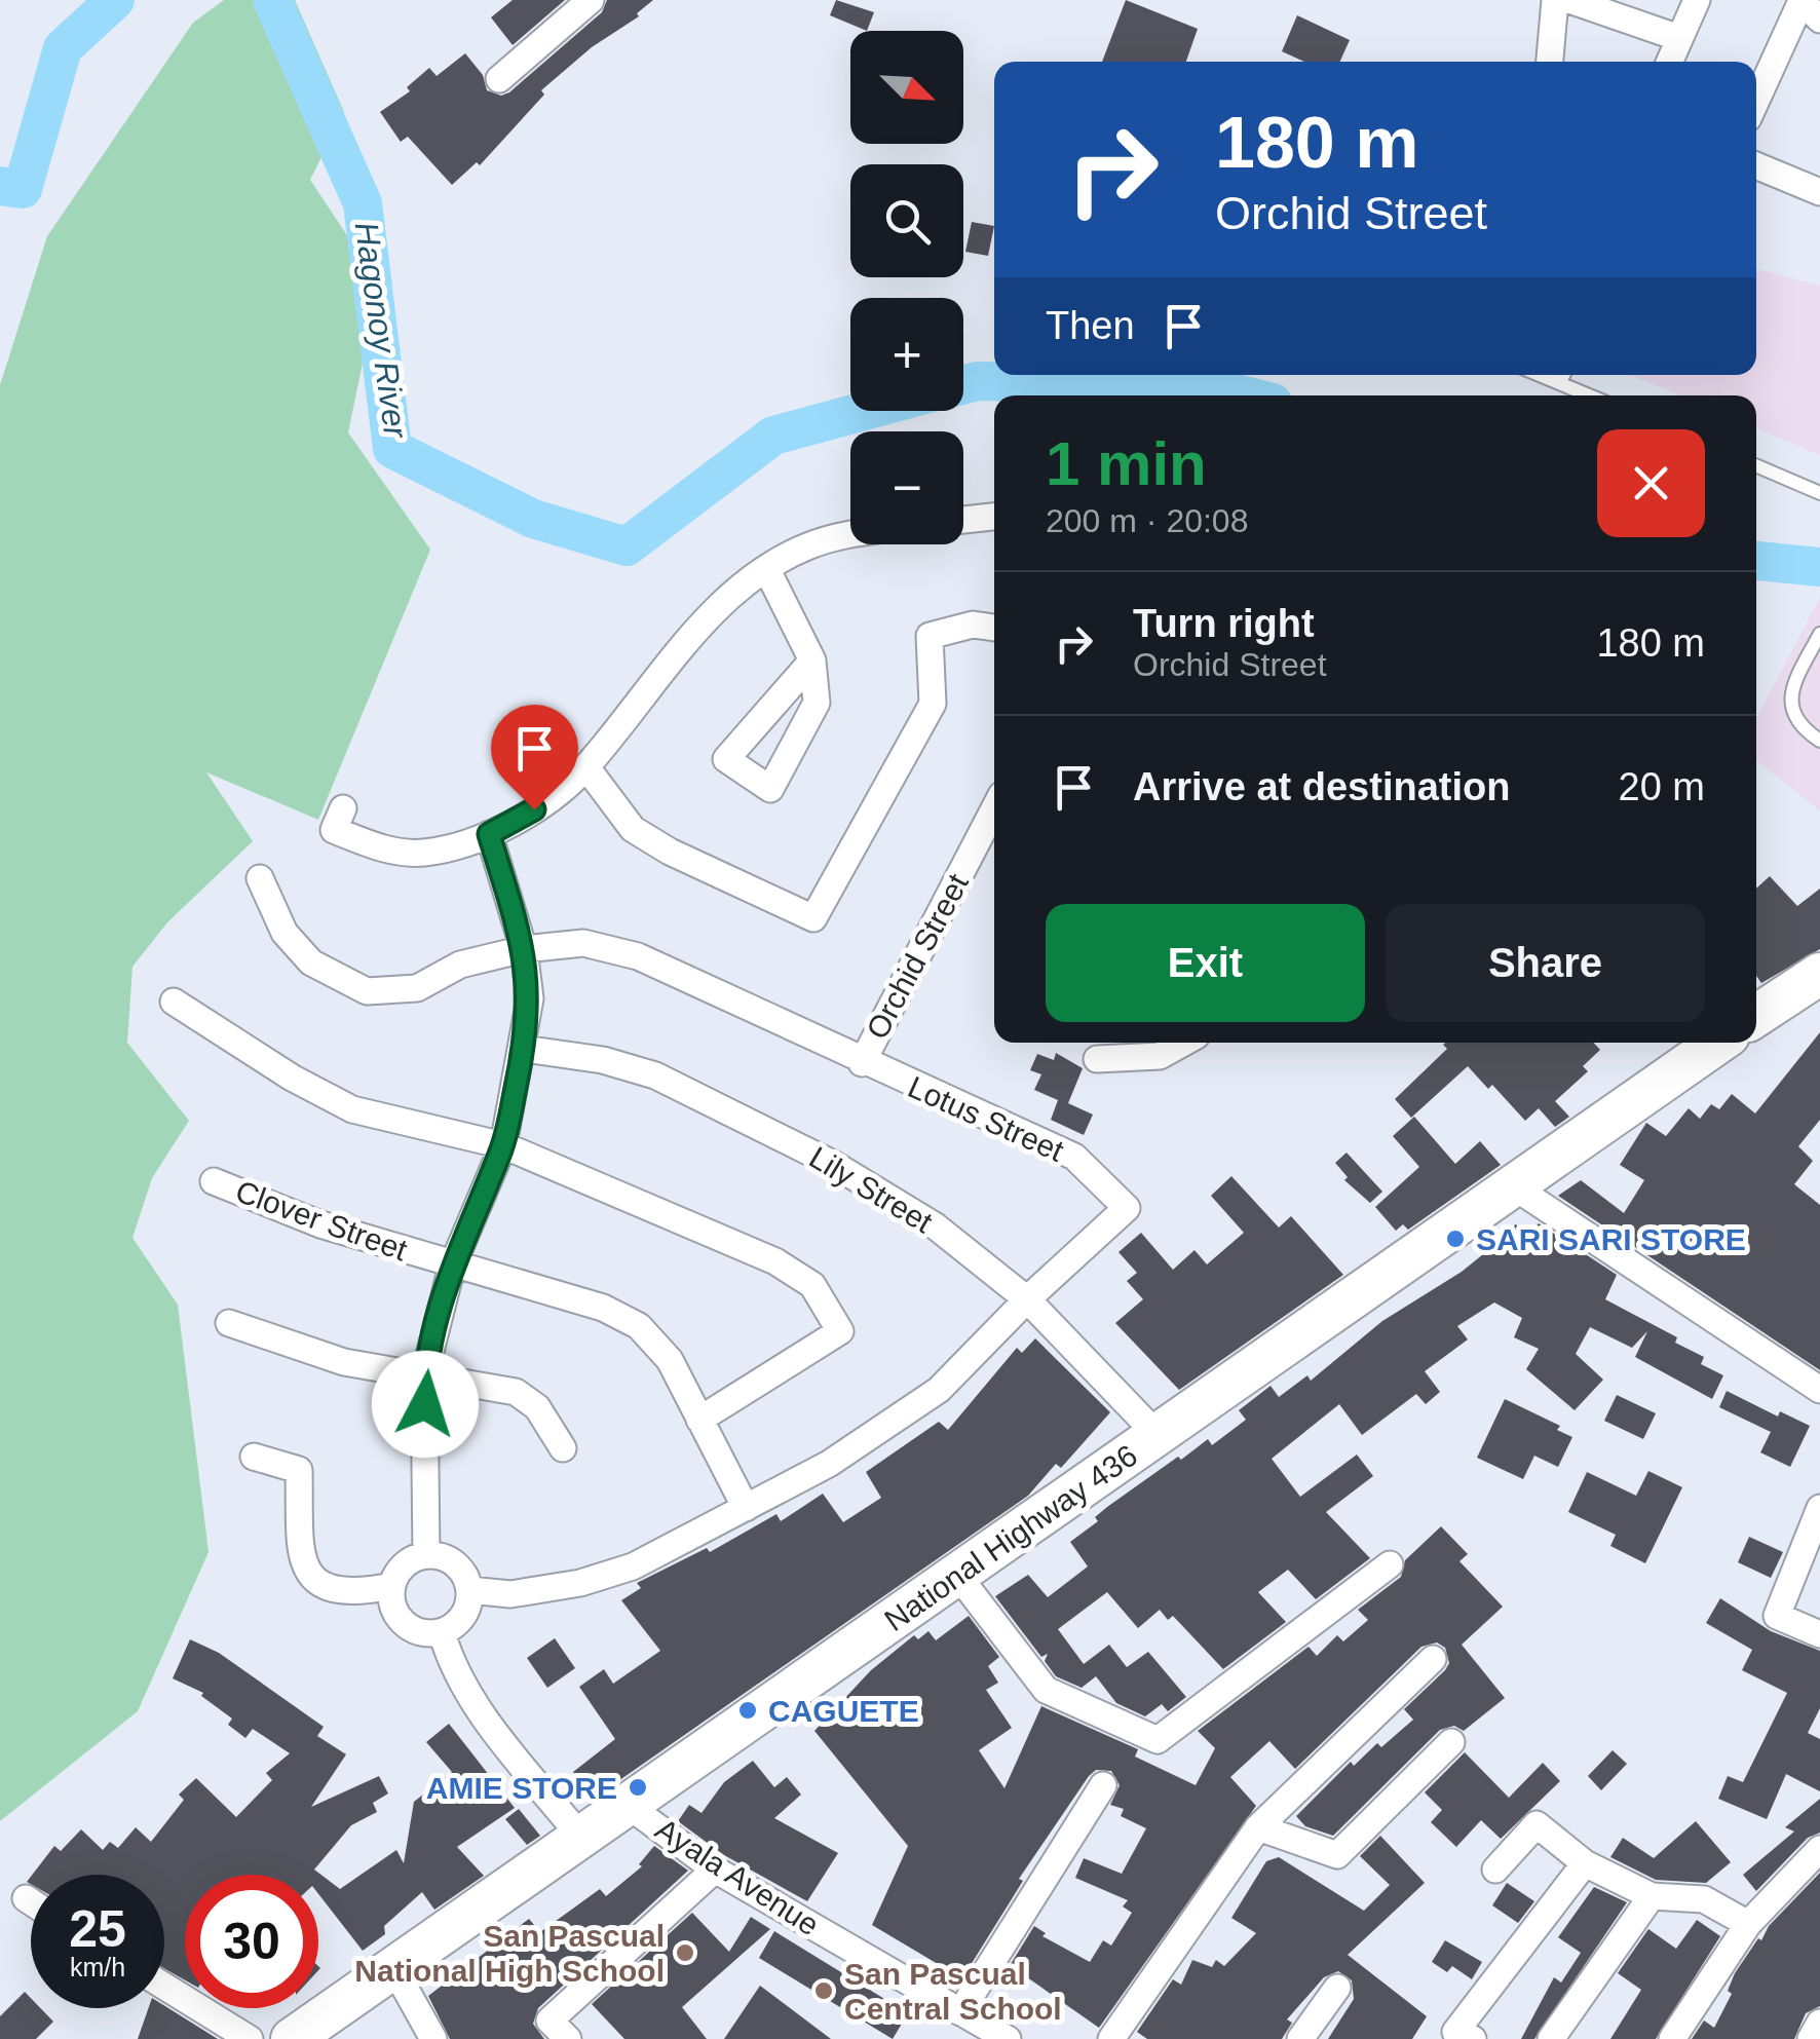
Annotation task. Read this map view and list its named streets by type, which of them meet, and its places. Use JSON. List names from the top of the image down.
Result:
{
  "streets": {
    "main road": ["National Highway 436"],
    "street": [
      "Orchid Street",
      "Lotus Street",
      "Lily Street",
      "Clover Street",
      "Ayala Avenue"
    ]
  },
  "crossings": [
    ["Orchid Street", "Lotus Street"],
    ["Lotus Street", "Lily Street"],
    ["Lotus Street", "Clover Street"],
    ["Lily Street", "National Highway 436"],
    ["National Highway 436", "Ayala Avenue"]
  ],
  "water": ["Hagonoy River"],
  "places": [
    "SARI SARI STORE",
    "CAGUETE",
    "AMIE STORE",
    "San Pascual National High School",
    "San Pascual Central School"
  ],
  "north": "bottom right",
  "page": {
    "map_buttons": ["+", "−"],
    "turn": ["180 m", "Orchid Street"],
    "then": "Then",
    "heading": ["1 min", "200 m · 20:08"],
    "list": [
      {
        "name": "Turn right",
        "note": "Orchid Street",
        "value": "180 m"
      },
      {
        "name": "Arrive at destination",
        "value": "20 m"
      }
    ],
    "buttons": ["Exit", "Share"],
    "speed": "25 km/h",
    "limit": "30"
  }
}
